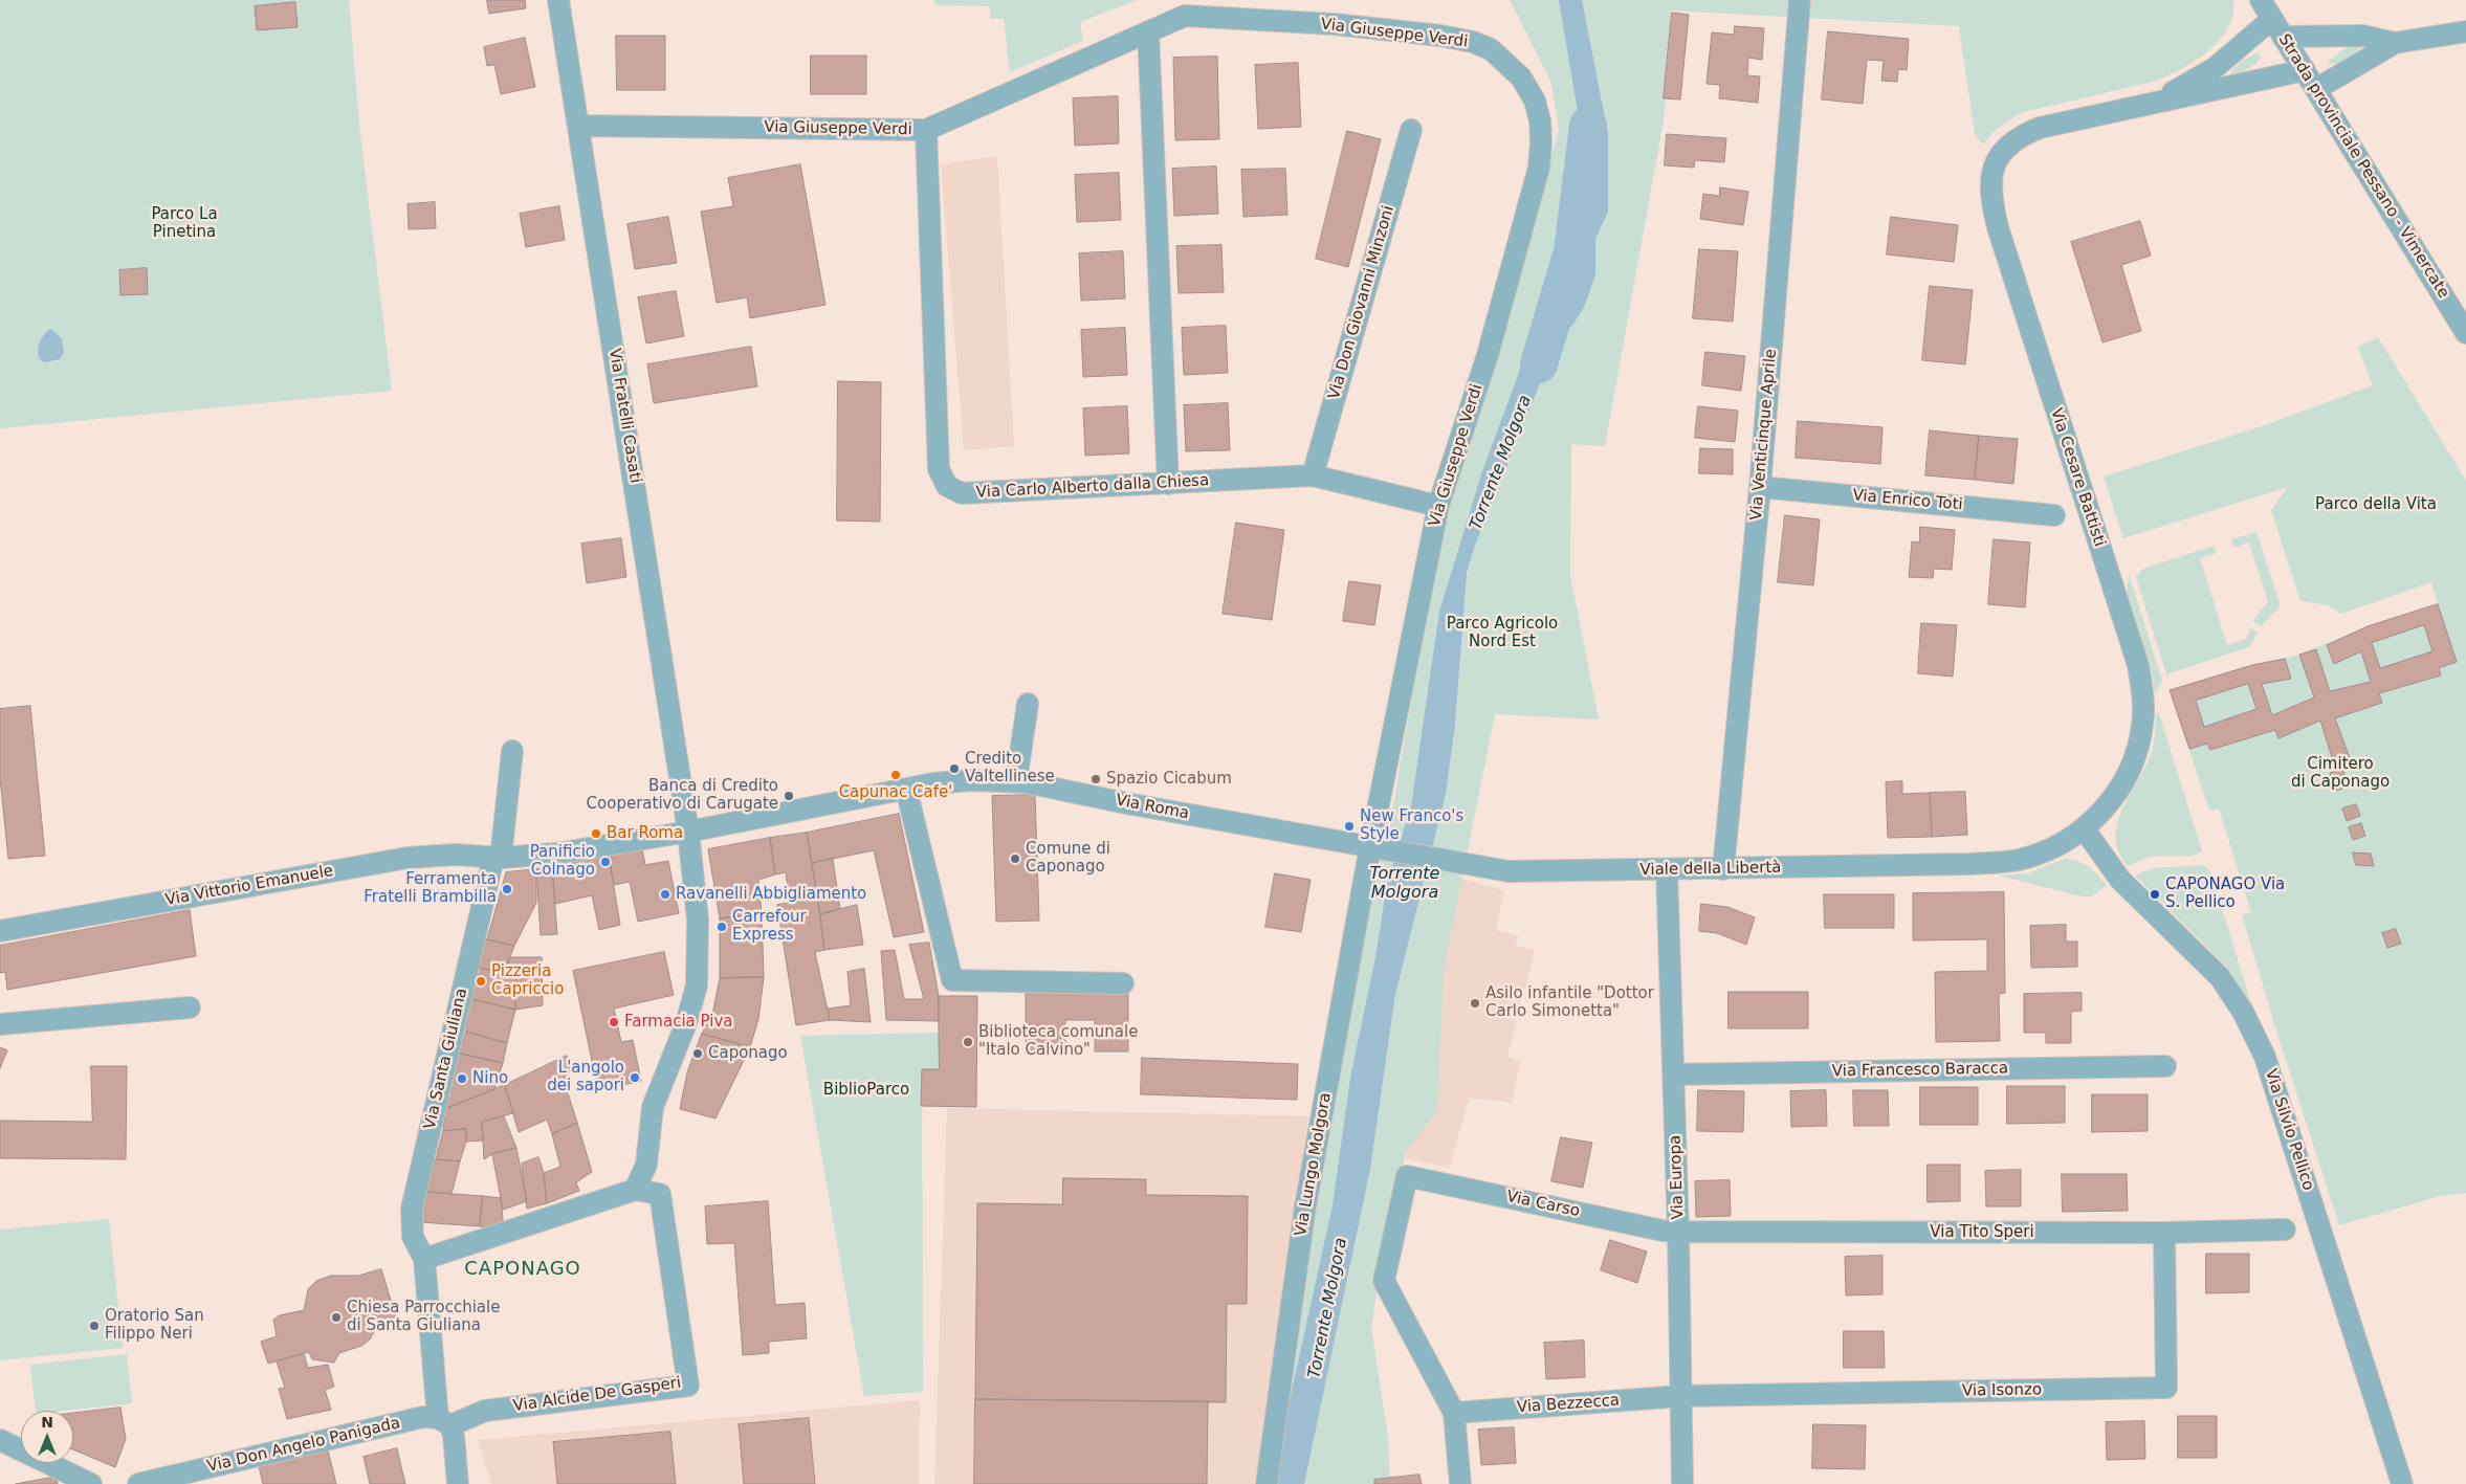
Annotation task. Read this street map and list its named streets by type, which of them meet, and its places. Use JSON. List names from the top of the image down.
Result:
{
  "streets": {
    "street": [
      "Via Giuseppe Verdi",
      "Strada provinciale Pessano - Vimercate",
      "Via Don Giovanni Minzoni",
      "Via Fratelli Casati",
      "Via Venticinque Aprile",
      "Via Cesare Battisti",
      "Via Carlo Alberto dalla Chiesa",
      "Via Enrico Toti",
      "Via Roma",
      "Viale della Libertà",
      "Via Vittorio Emanuele",
      "Via Santa Giuliana",
      "Via Francesco Baracca",
      "Via Silvio Pellico",
      "Via Lungo Molgora",
      "Via Europa",
      "Via Carso",
      "Via Tito Speri",
      "Via Isonzo",
      "Via Alcide De Gasperi",
      "Via Bezzecca",
      "Via Don Angelo Panigada"
    ]
  },
  "crossings": [
    ["Via Giuseppe Verdi", "Via Fratelli Casati"],
    ["Via Giuseppe Verdi", "Via Carlo Alberto dalla Chiesa"],
    ["Via Giuseppe Verdi", "Via Roma"],
    ["Via Giuseppe Verdi", "Via Lungo Molgora"],
    ["Strada provinciale Pessano - Vimercate", "Via Cesare Battisti"],
    ["Via Don Giovanni Minzoni", "Via Carlo Alberto dalla Chiesa"],
    ["Via Fratelli Casati", "Via Roma"],
    ["Via Venticinque Aprile", "Via Enrico Toti"],
    ["Via Venticinque Aprile", "Viale della Libertà"],
    ["Via Cesare Battisti", "Viale della Libertà"],
    ["Via Cesare Battisti", "Via Silvio Pellico"],
    ["Via Roma", "Viale della Libertà"],
    ["Via Roma", "Via Vittorio Emanuele"],
    ["Via Roma", "Via Santa Giuliana"],
    ["Via Roma", "Via Lungo Molgora"],
    ["Viale della Libertà", "Via Europa"],
    ["Via Vittorio Emanuele", "Via Santa Giuliana"],
    ["Via Santa Giuliana", "Via Alcide De Gasperi"],
    ["Via Francesco Baracca", "Via Europa"],
    ["Via Europa", "Via Carso"],
    ["Via Europa", "Via Tito Speri"],
    ["Via Europa", "Via Isonzo"],
    ["Via Europa", "Via Bezzecca"],
    ["Via Carso", "Via Tito Speri"],
    ["Via Carso", "Via Bezzecca"],
    ["Via Tito Speri", "Via Isonzo"],
    ["Via Isonzo", "Via Bezzecca"],
    ["Via Alcide De Gasperi", "Via Don Angelo Panigada"]
  ],
  "districts": ["CAPONAGO"],
  "water": ["Torrente Molgora"],
  "parks": [
    "Parco La Pinetina",
    "Parco della Vita",
    "Parco Agricolo Nord Est",
    "Cimitero di Caponago",
    "BiblioParco"
  ],
  "places": [
    "Credito Valtellinese",
    "Capunac Cafe'",
    "Spazio Cicabum",
    "Banca di Credito Cooperativo di Carugate",
    "New Franco's Style",
    "Bar Roma",
    "Comune di Caponago",
    "Panificio Colnago",
    "Ferramenta Fratelli Brambilla",
    "Ravanelli Abbigliamento",
    "CAPONAGO Via S. Pellico",
    "Carrefour Express",
    "Pizzeria Capriccio",
    "Asilo infantile \"Dottor Carlo Simonetta\"",
    "Farmacia Piva",
    "Biblioteca comunale \"Italo Calvino\"",
    "Caponago",
    "L'angolo dei sapori",
    "Nino",
    "Chiesa Parrocchiale di Santa Giuliana",
    "Oratorio San Filippo Neri"
  ],
  "north": "top"
}
